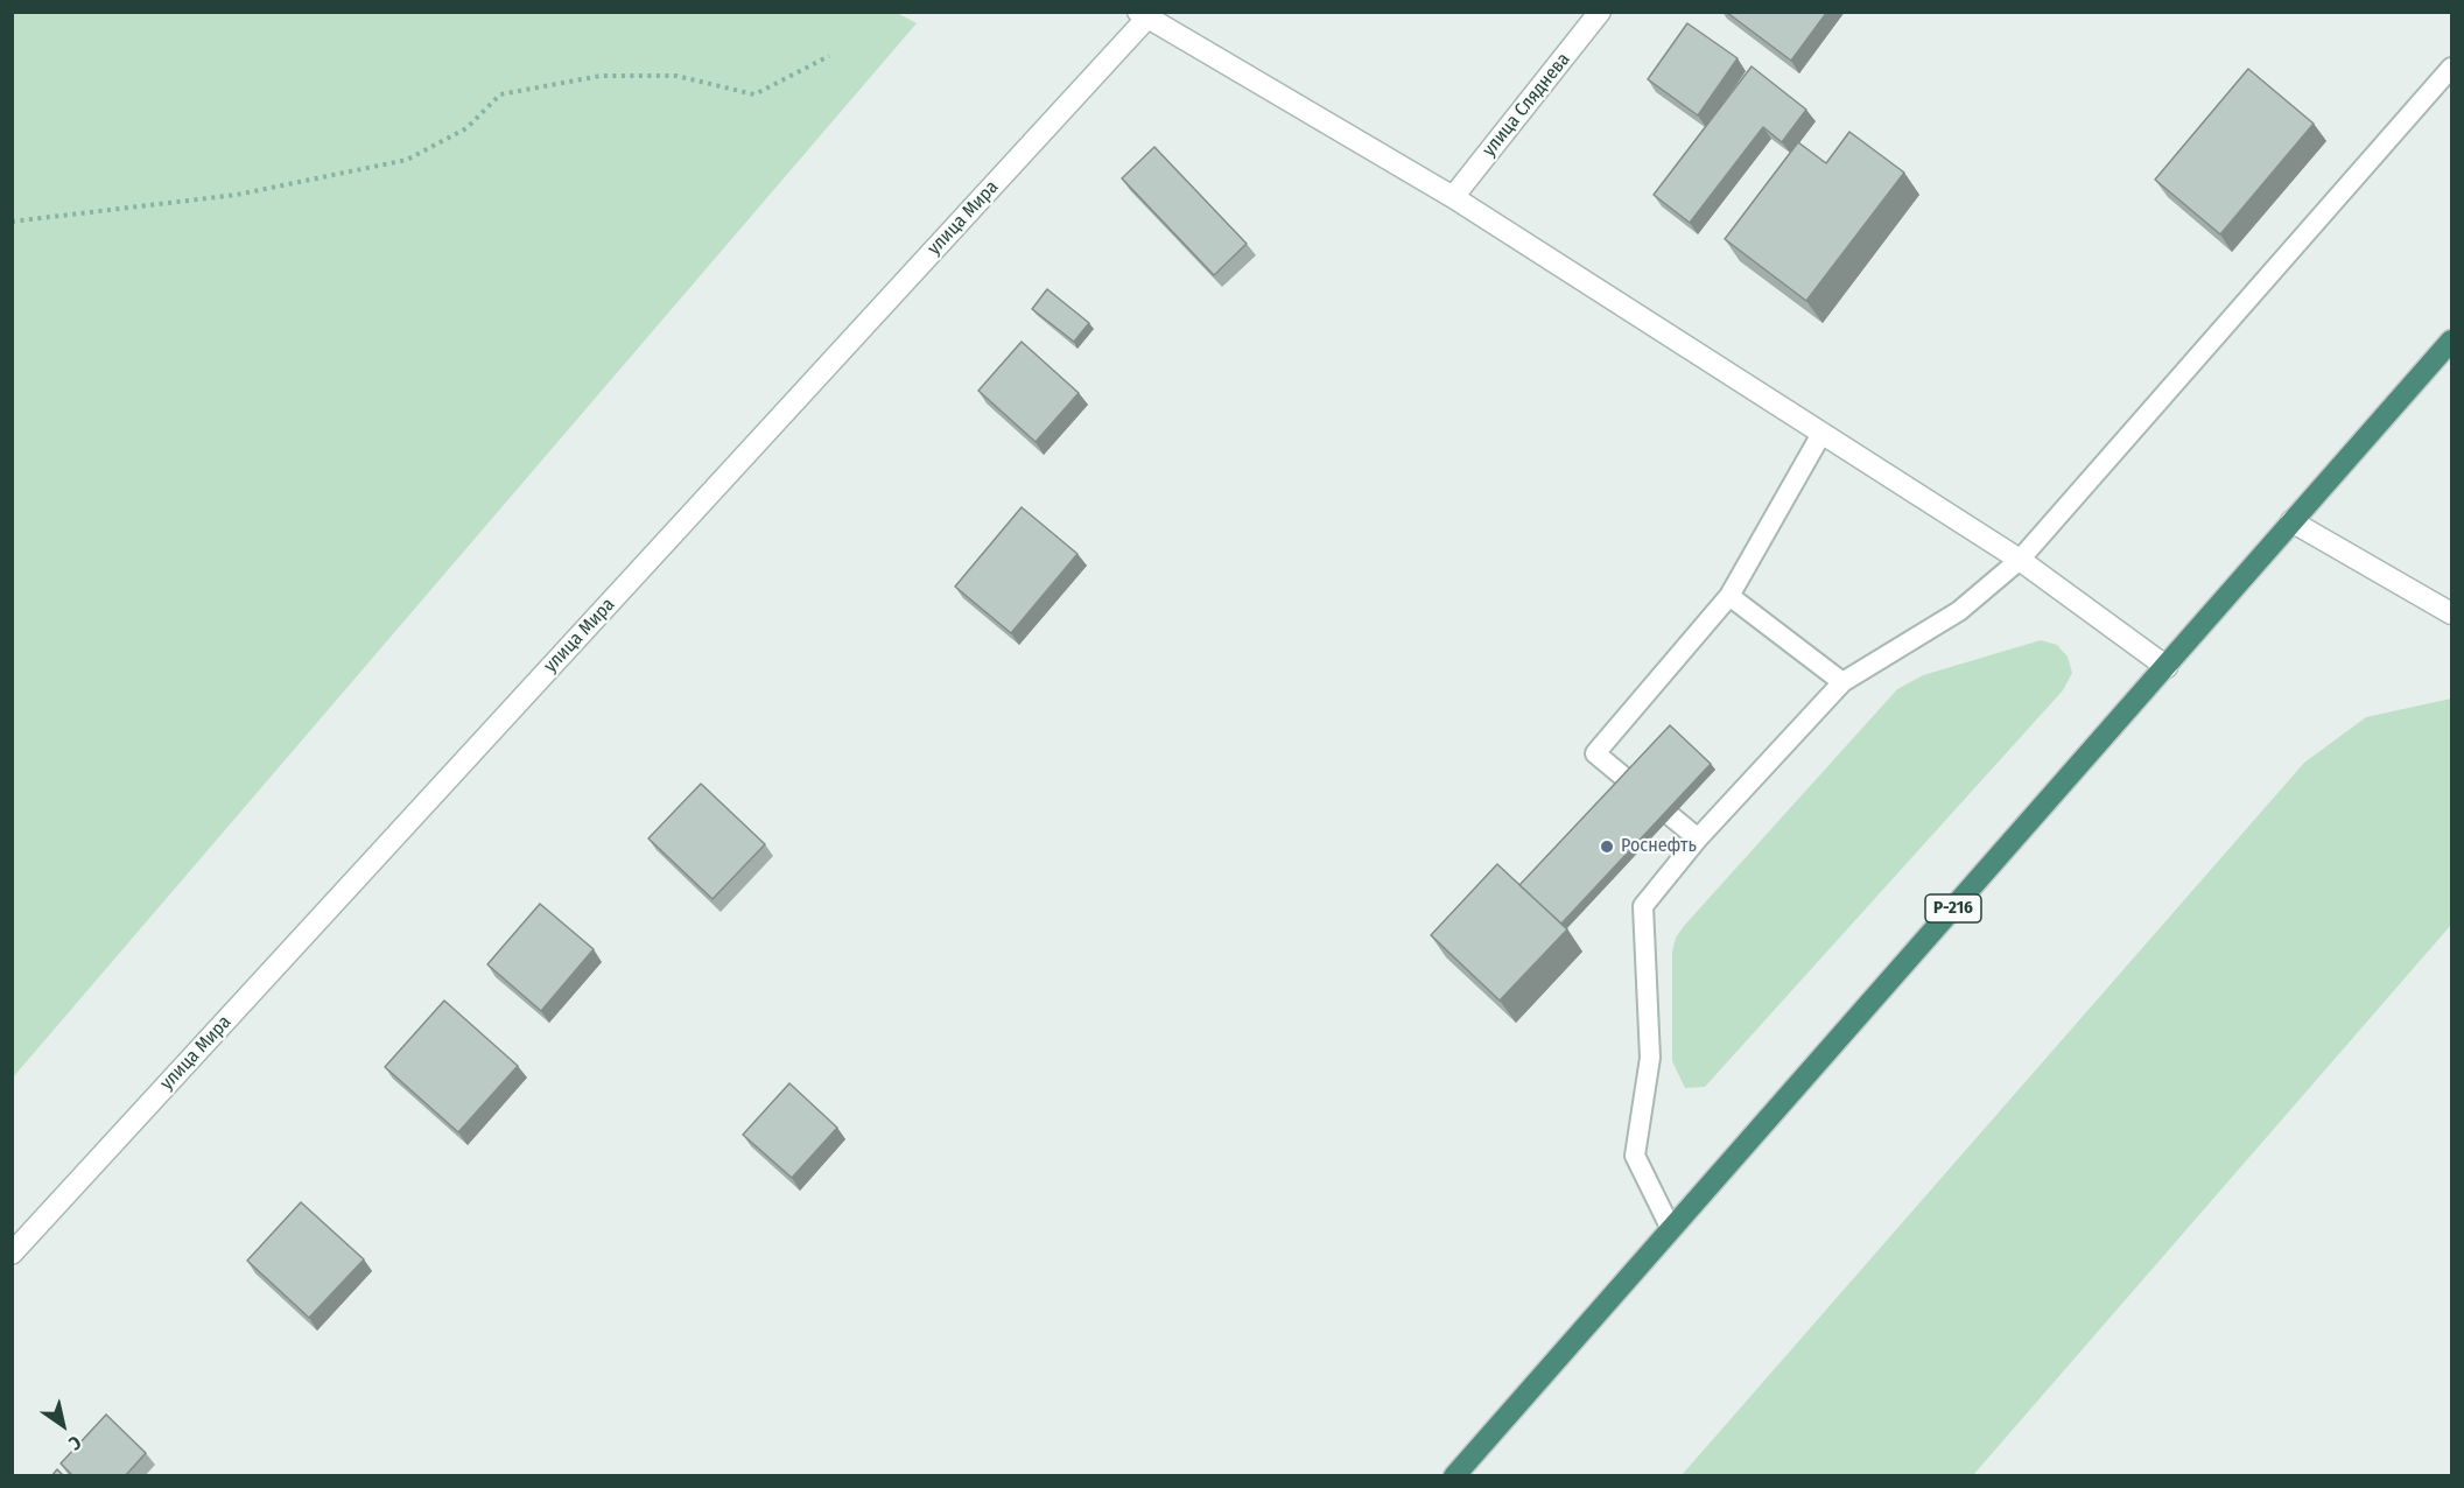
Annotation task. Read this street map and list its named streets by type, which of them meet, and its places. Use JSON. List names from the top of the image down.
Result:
{
  "streets": {
    "highway": ["Р-216"],
    "street": ["улица Сляднева", "улица Мира"]
  },
  "places": ["Роснефть"],
  "north": "bottom right"
}
